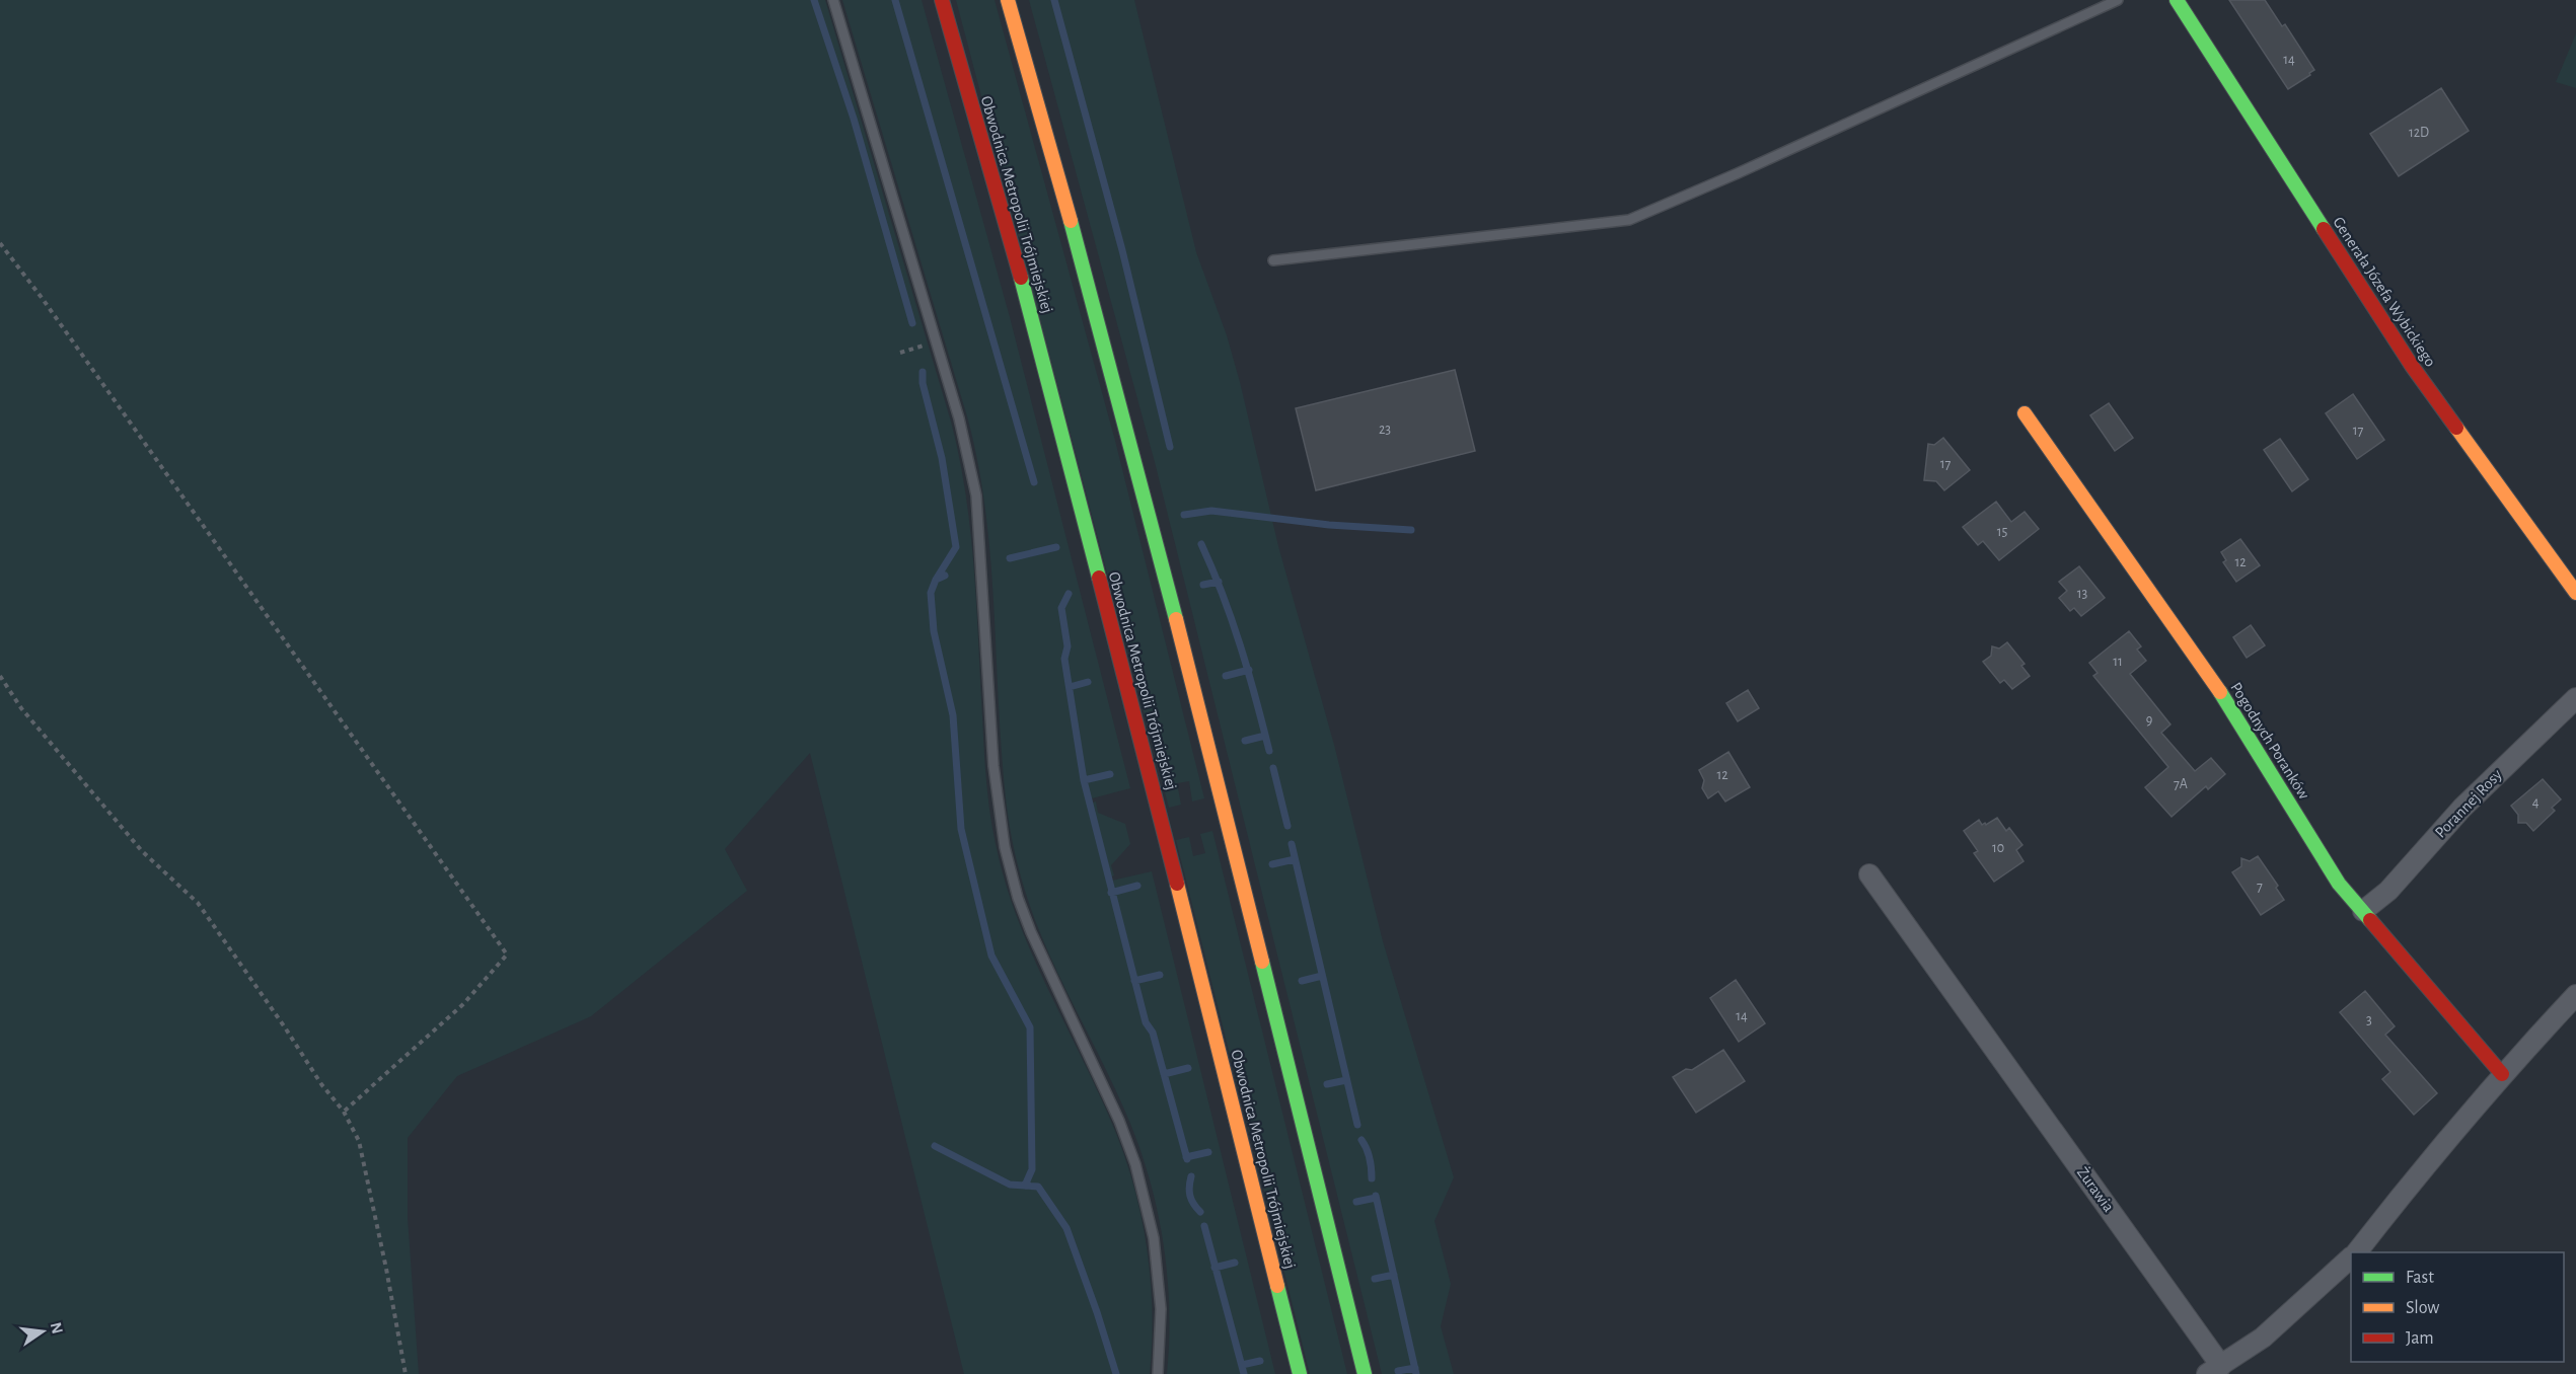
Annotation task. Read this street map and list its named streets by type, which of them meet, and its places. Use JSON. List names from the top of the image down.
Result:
{
  "streets": {
    "main road": ["Obwodnica Metropolii Trójmiejskiej", "Generała Józefa Wybickiego", "Pogodnych Poranków"],
    "street": ["Porannej Rosy", "Żurawia"]
  },
  "crossings": [
    ["Pogodnych Poranków", "Porannej Rosy"],
    ["Pogodnych Poranków", "Żurawia"]
  ],
  "house_numbers": [
    "14",
    "12D",
    "23",
    "17",
    "17",
    "15",
    "12",
    "13",
    "11",
    "9",
    "12",
    "7A",
    "4",
    "10",
    "7",
    "14",
    "3"
  ],
  "legend": ["Fast", "Slow", "Jam"],
  "north": "right"
}
